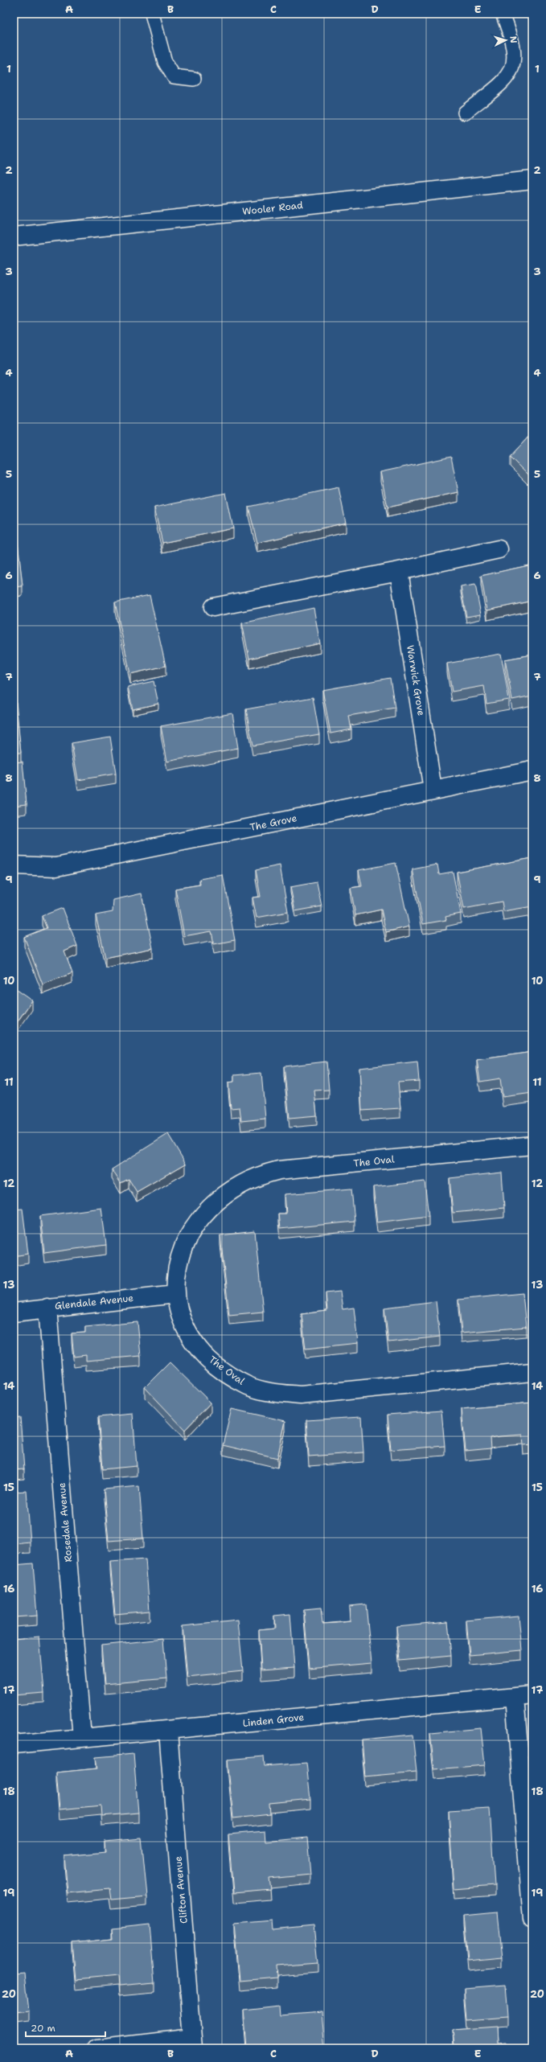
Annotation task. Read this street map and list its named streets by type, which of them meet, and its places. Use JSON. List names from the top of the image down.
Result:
{
  "streets": {
    "street": [
      "Wooler Road",
      "Warwick Grove",
      "The Grove",
      "The Oval",
      "Glendale Avenue",
      "Rosedale Avenue",
      "Linden Grove",
      "Clifton Avenue"
    ]
  },
  "crossings": [
    ["Warwick Grove", "The Grove"],
    ["The Oval", "Glendale Avenue"],
    ["Glendale Avenue", "Rosedale Avenue"],
    ["Rosedale Avenue", "Linden Grove"],
    ["Linden Grove", "Clifton Avenue"]
  ],
  "scale_bar": "20 m",
  "north": "right",
  "grid": {
    "columns": [
      "A",
      "B",
      "C",
      "D",
      "E"
    ],
    "rows": [
      "1",
      "2",
      "3",
      "4",
      "5",
      "6",
      "7",
      "8",
      "9",
      "10",
      "11",
      "12",
      "13",
      "14",
      "15",
      "16",
      "17",
      "18",
      "19",
      "20"
    ]
  }
}
